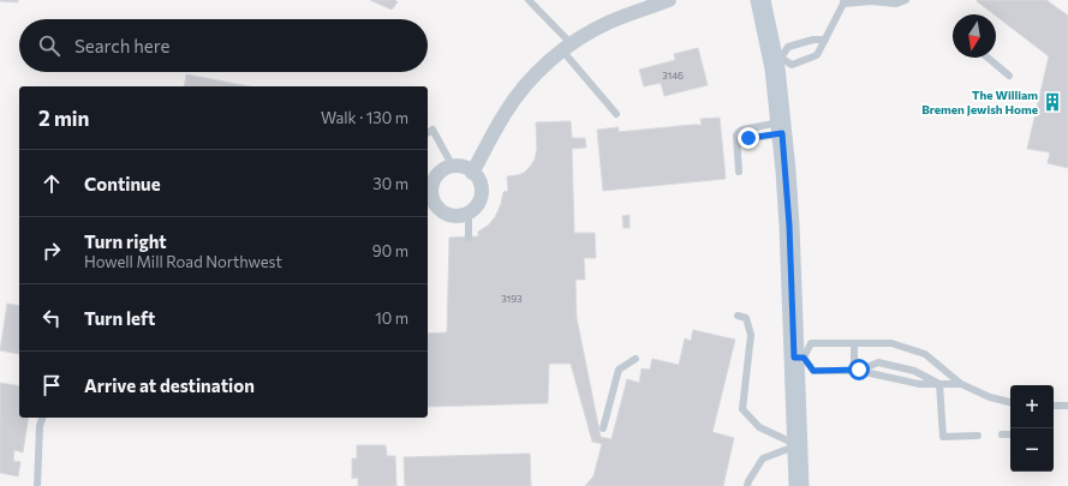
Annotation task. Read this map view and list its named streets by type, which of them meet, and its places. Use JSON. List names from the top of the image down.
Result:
{
  "places": {
    "building": ["The William Bremen Jewish Home"]
  },
  "house_numbers": ["3146", "3193"],
  "north": "bottom",
  "page": {
    "search": "Search here",
    "heading": ["2 min", "Walk · 130 m"],
    "list": [
      ["Continue", "30 m"],
      ["Turn right", "Howell Mill Road Northwest", "90 m"],
      ["Turn left", "10 m"],
      "Arrive at destination"
    ],
    "map_buttons": ["+", "−"]
  }
}
